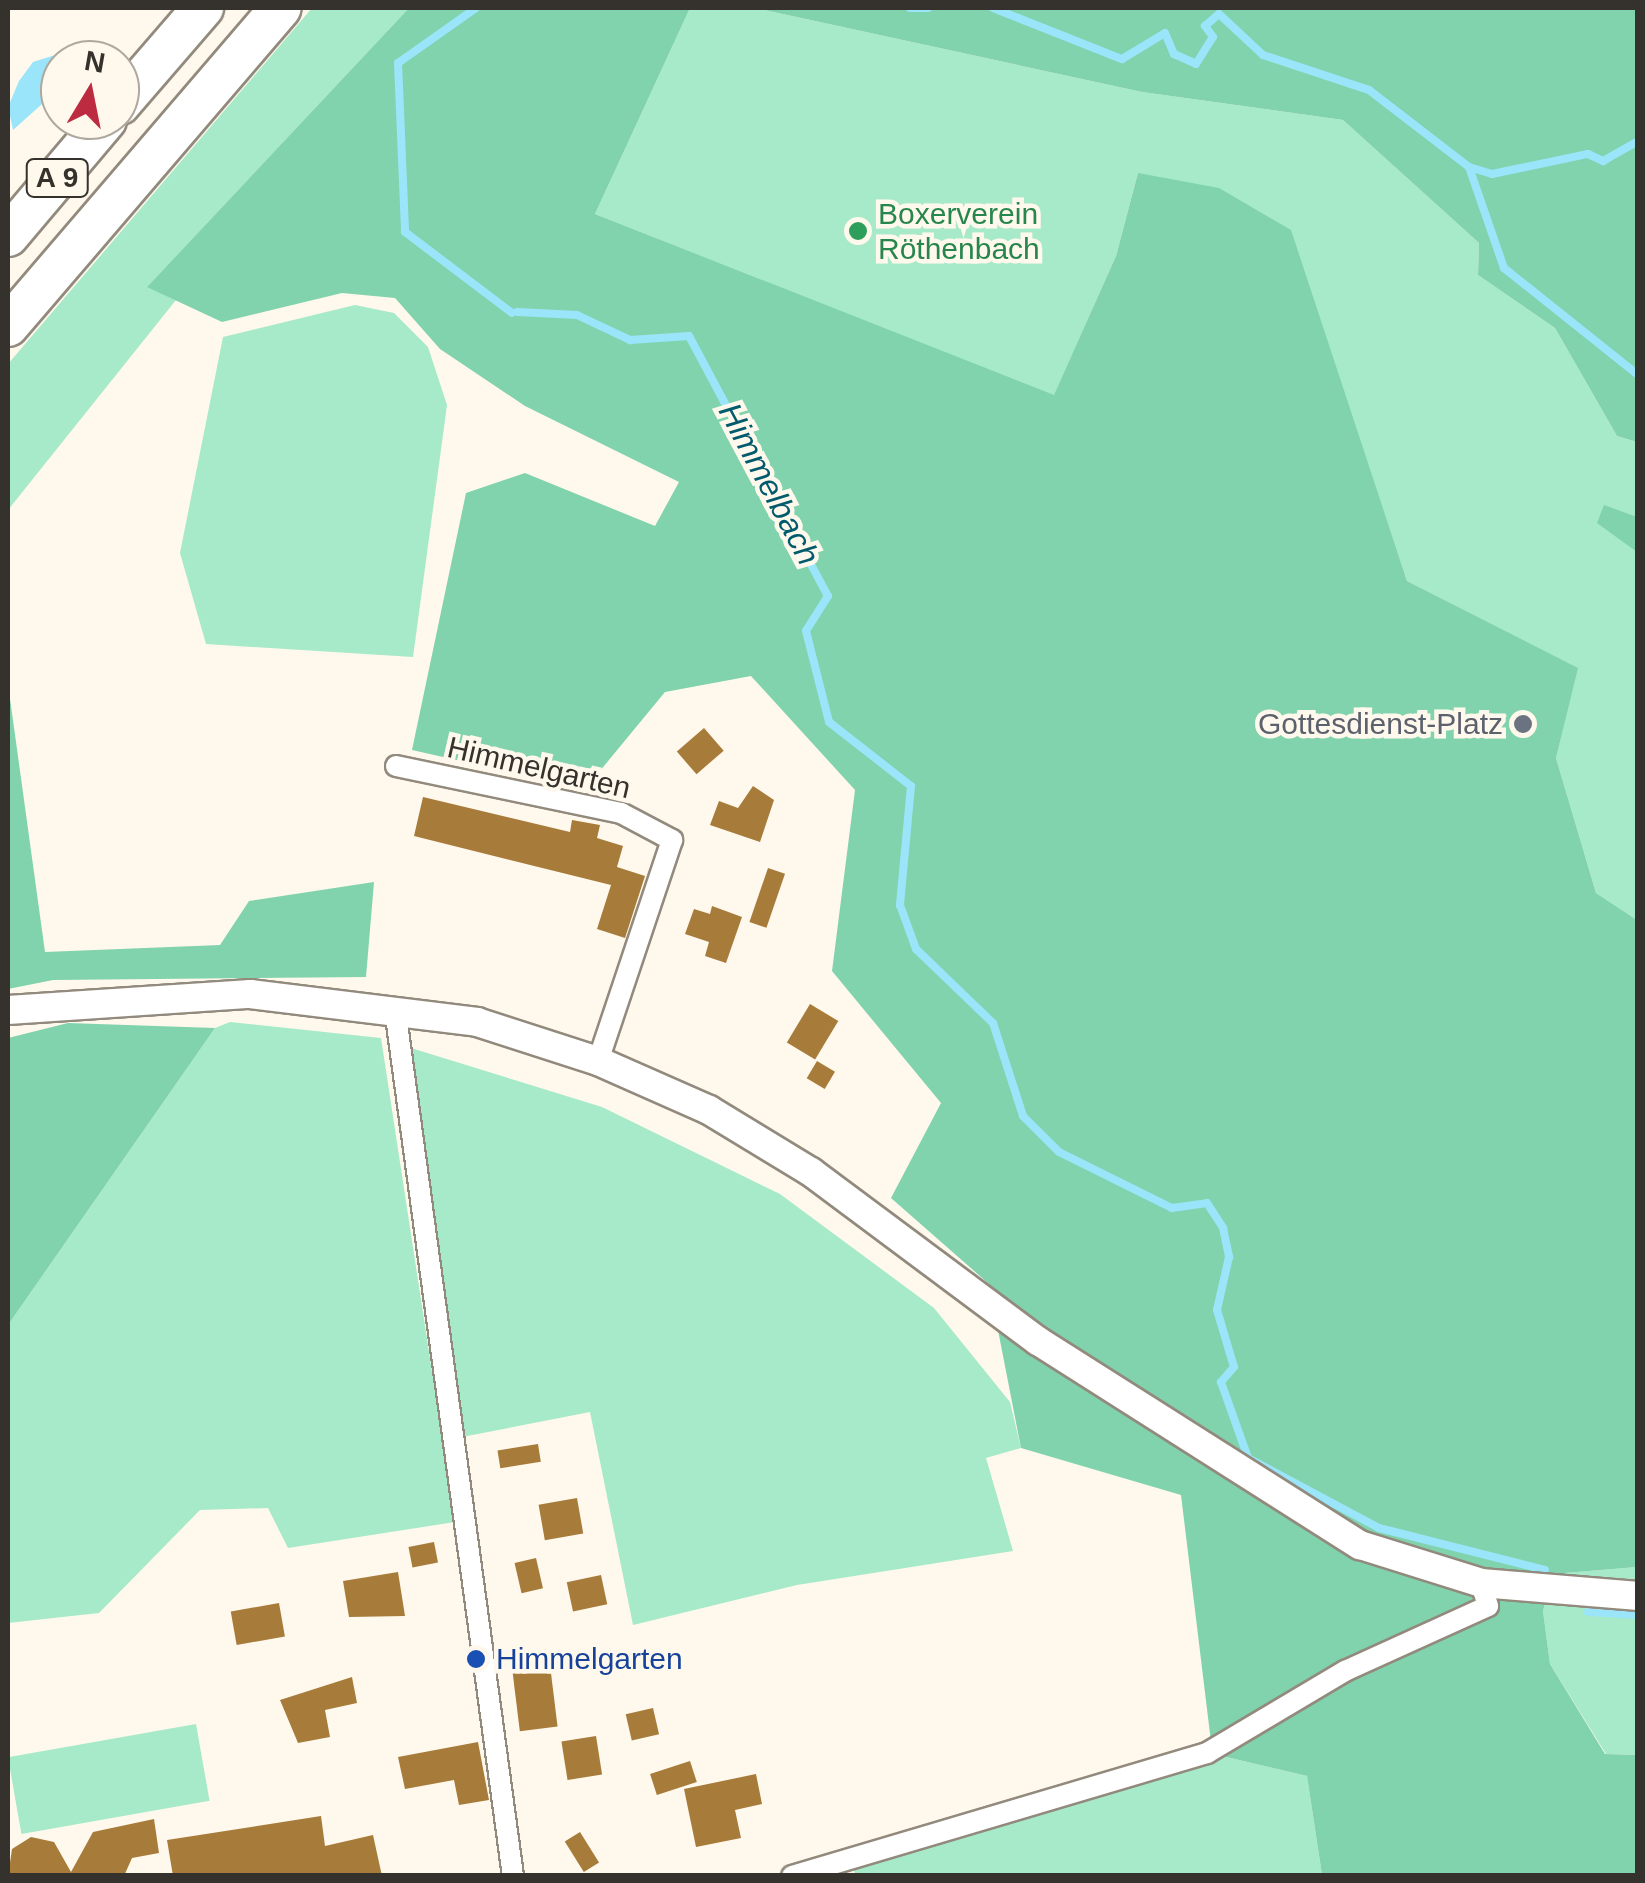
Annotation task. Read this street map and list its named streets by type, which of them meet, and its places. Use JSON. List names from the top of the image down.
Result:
{
  "streets": {
    "highway": ["A 9"],
    "street": ["Himmelgarten"]
  },
  "water": ["Himmelbach"],
  "places": ["Boxerverein Röthenbach", "Gottesdienst-Platz", "Himmelgarten"],
  "north": "top"
}
